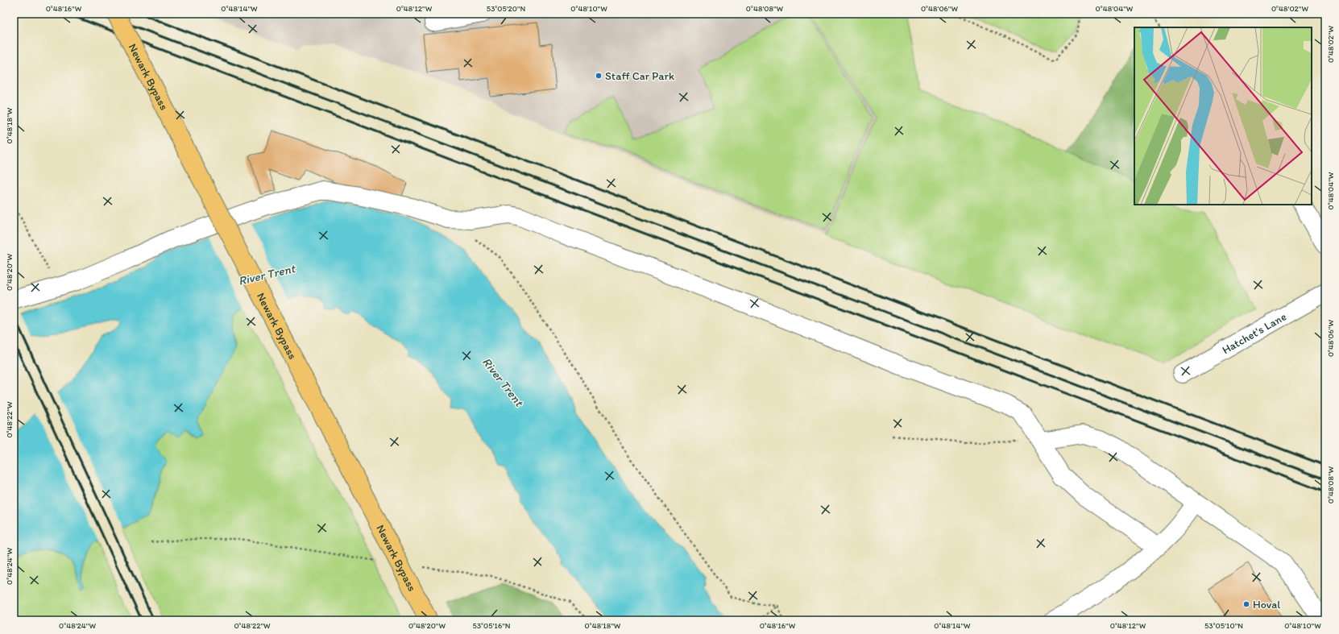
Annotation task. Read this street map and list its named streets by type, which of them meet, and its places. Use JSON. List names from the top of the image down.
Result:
{
  "streets": {
    "highway": ["Newark Bypass"],
    "street": ["Hatchet's Lane"]
  },
  "water": ["River Trent"],
  "places": ["Staff Car Park", "Hoval"],
  "coordinates": [
    "0°48'16\"W",
    "0°48'14\"W",
    "0°48'12\"W",
    "53°05'20\"N",
    "0°48'10\"W",
    "0°48'08\"W",
    "0°48'06\"W",
    "0°48'04\"W",
    "0°48'02\"W",
    "0°48'18\"W",
    "0°48'20\"W",
    "0°48'22\"W",
    "0°48'24\"W",
    "53°05'16\"N",
    "53°05'10\"N"
  ]
}
